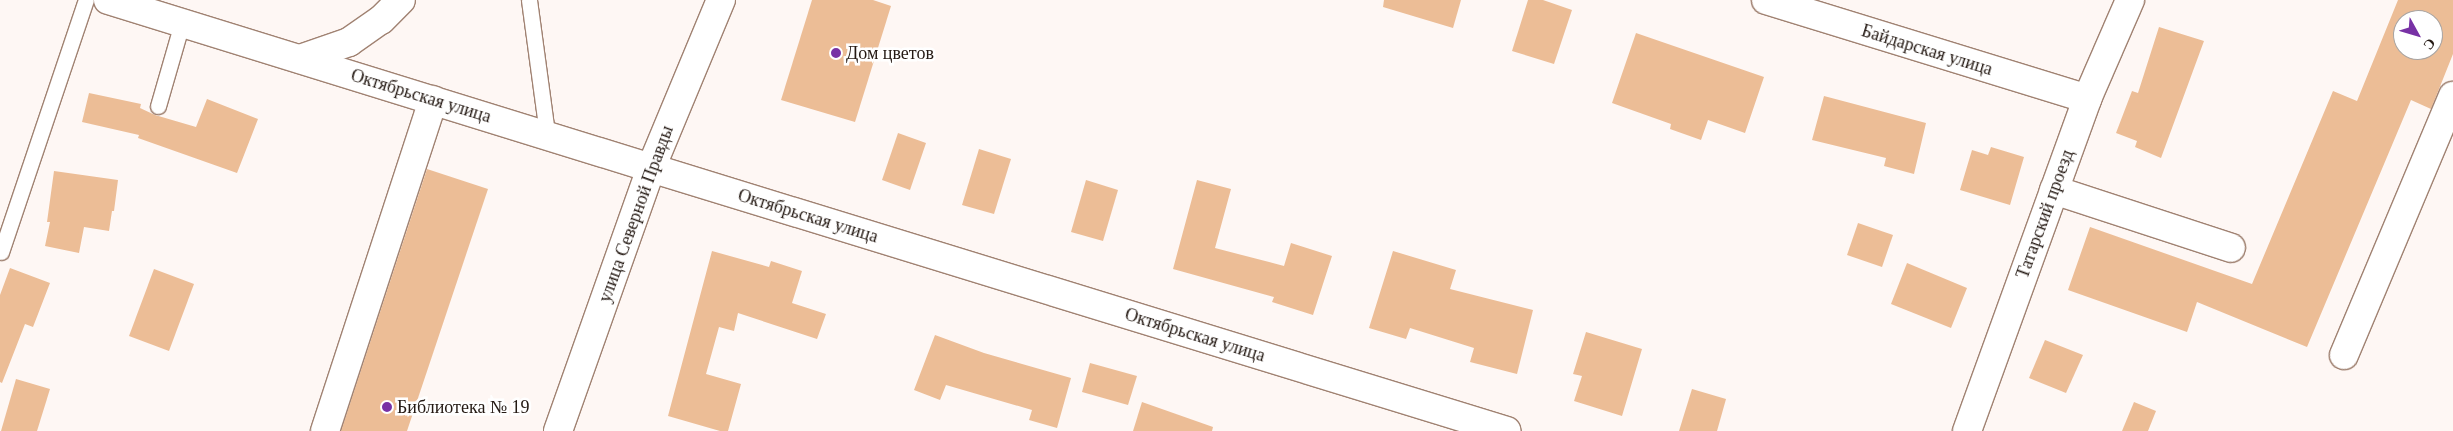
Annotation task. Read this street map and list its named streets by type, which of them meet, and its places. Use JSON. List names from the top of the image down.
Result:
{
  "streets": {
    "main road": [
      "Байдарская улица",
      "Октябрьская улица",
      "улица Северной Правды",
      "Татарский проезд"
    ]
  },
  "crossings": [
    ["Байдарская улица", "Татарский проезд"],
    ["Октябрьская улица", "улица Северной Правды"]
  ],
  "places": ["Дом цветов", "Библиотека № 19"],
  "north": "bottom right"
}
